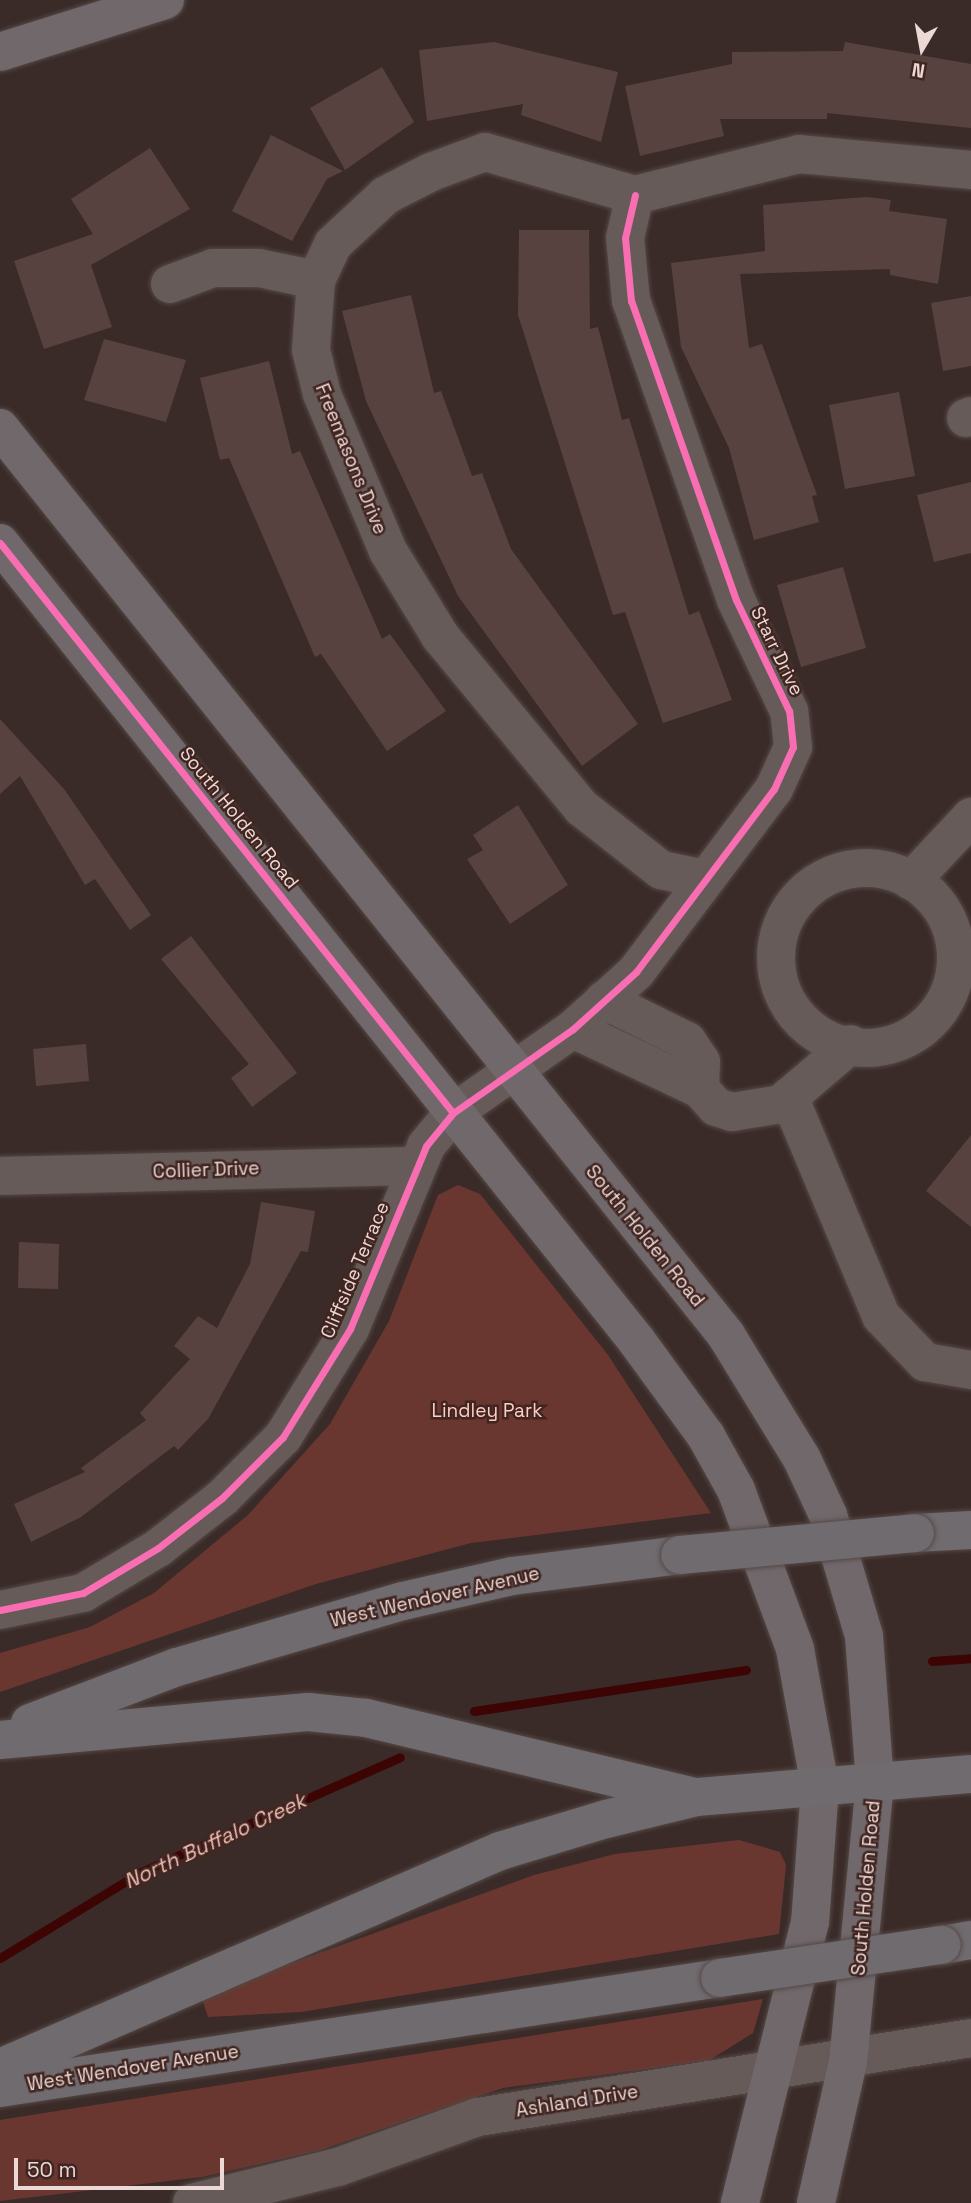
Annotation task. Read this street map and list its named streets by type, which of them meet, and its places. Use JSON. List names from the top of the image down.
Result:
{
  "streets": {
    "highway": ["West Wendover Avenue"],
    "main road": ["South Holden Road"],
    "street": [
      "Freemasons Drive",
      "Starr Drive",
      "Collier Drive",
      "Cliffside Terrace",
      "Ashland Drive"
    ]
  },
  "crossings": [
    ["Freemasons Drive", "Starr Drive"],
    ["Starr Drive", "South Holden Road"],
    ["Starr Drive", "Cliffside Terrace"],
    ["South Holden Road", "Cliffside Terrace"],
    ["South Holden Road", "Ashland Drive"],
    ["Collier Drive", "Cliffside Terrace"]
  ],
  "water": ["North Buffalo Creek"],
  "parks": ["Lindley Park"],
  "scale_bar": "50 m",
  "north": "bottom"
}
